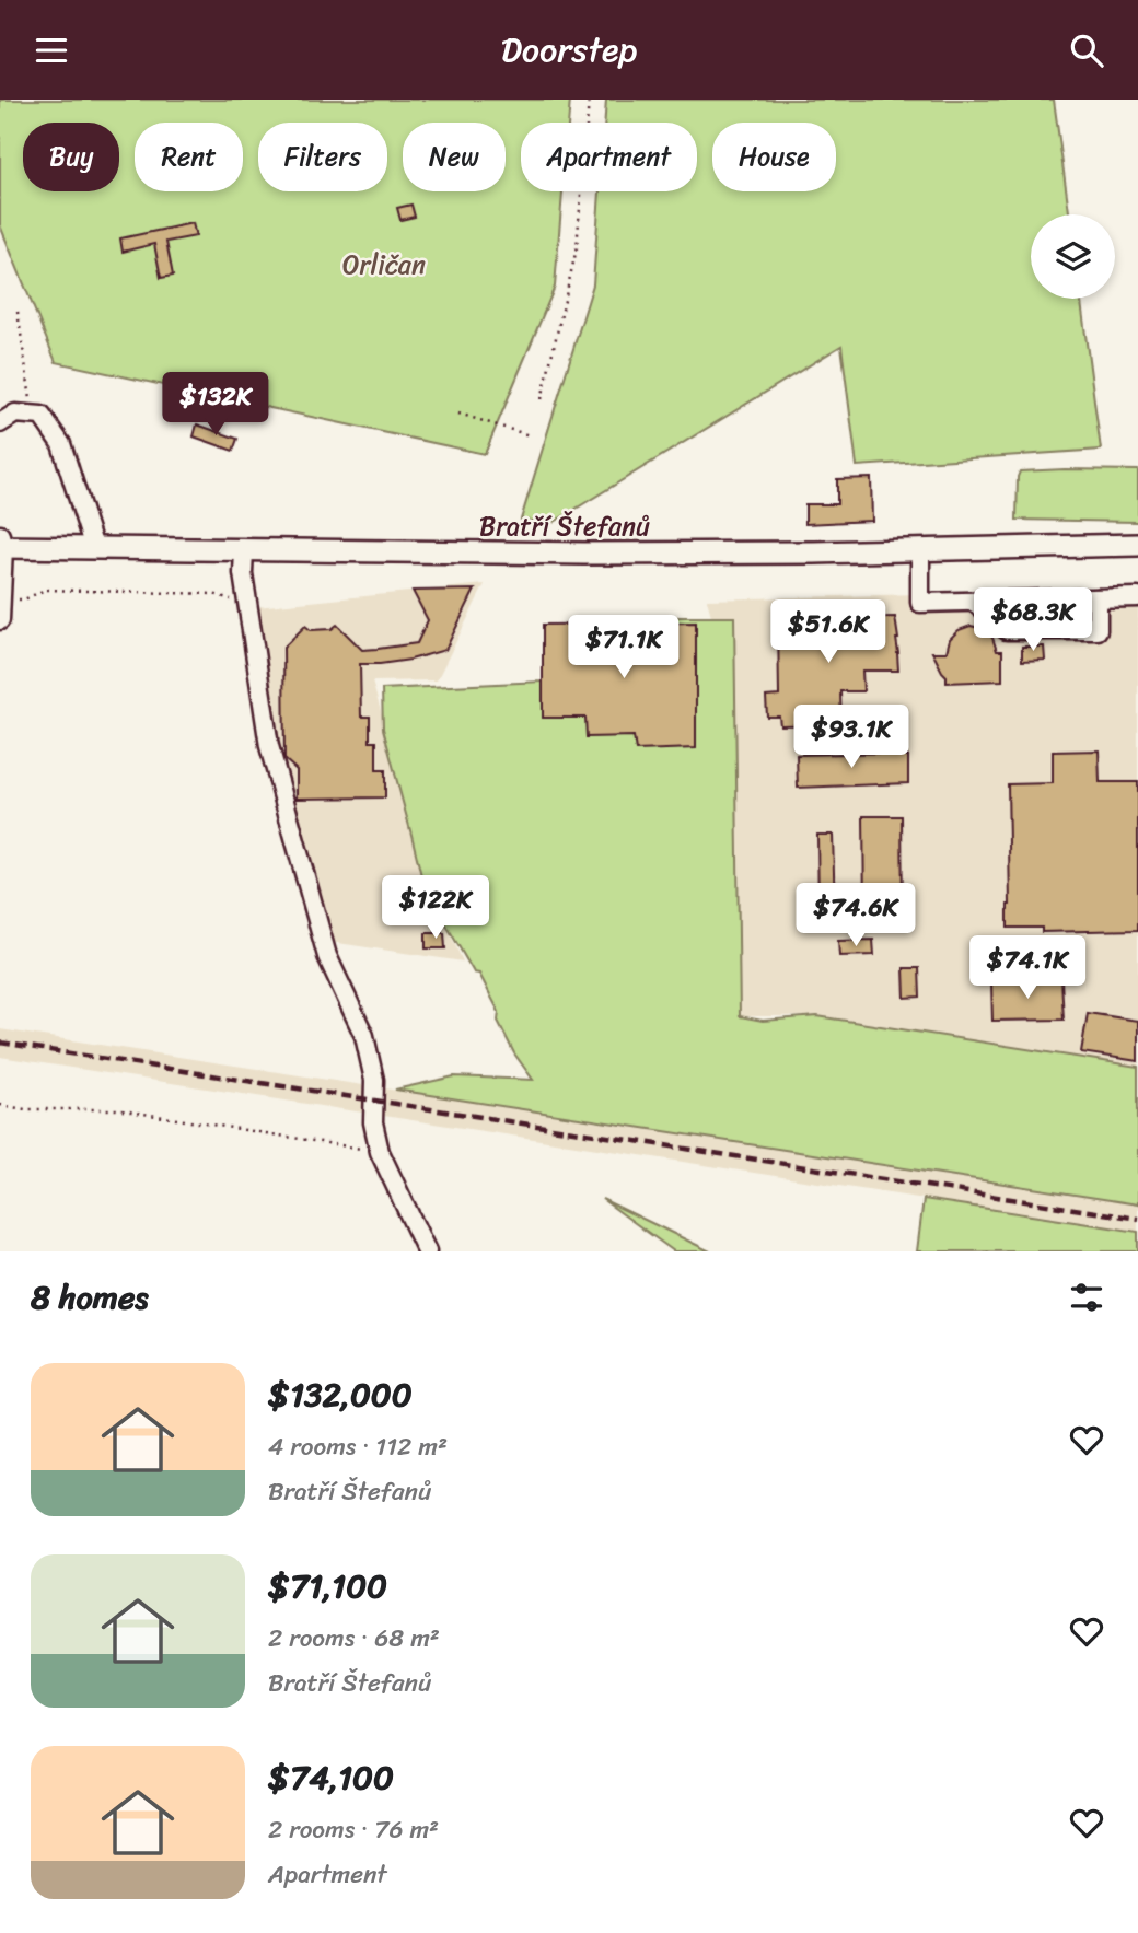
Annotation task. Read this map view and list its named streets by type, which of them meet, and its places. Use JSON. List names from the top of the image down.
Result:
{
  "streets": {
    "main road": ["Bratří Štefanů"]
  },
  "parks": ["Orličan"],
  "page": {
    "header": "Doorstep",
    "chip": [
      "Buy",
      "Rent",
      "Filters",
      "New",
      "Apartment",
      "House"
    ],
    "price": [
      "$132K",
      "$68.3K",
      "$51.6K",
      "$71.1K",
      "$93.1K",
      "$122K",
      "$74.6K",
      "$74.1K"
    ],
    "heading": "8 homes",
    "list": [
      {
        "name": "$132,000",
        "note": "4 rooms · 112 m² · Bratří Štefanů"
      },
      {
        "name": "$71,100",
        "note": "2 rooms · 68 m² · Bratří Štefanů"
      },
      {
        "name": "$74,100",
        "note": "2 rooms · 76 m² · Apartment"
      }
    ]
  }
}
